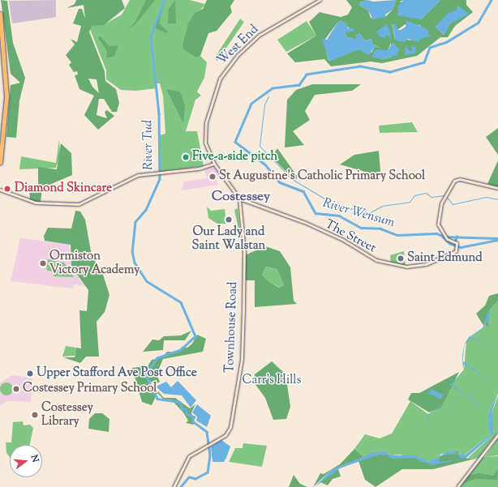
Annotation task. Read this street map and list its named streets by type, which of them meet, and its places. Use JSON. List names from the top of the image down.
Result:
{
  "streets": {
    "street": ["West End", "The Street", "Townhouse Road"]
  },
  "crossings": [
    ["West End", "The Street"],
    ["West End", "Townhouse Road"],
    ["The Street", "Townhouse Road"]
  ],
  "districts": ["Costessey"],
  "water": ["River Tud", "River Wensum"],
  "parks": ["Carr's Hills"],
  "places": [
    "Five-a-side pitch",
    "St Augustine's Catholic Primary School",
    "Diamond Skincare",
    "Our Lady and Saint Walstan",
    "Saint Edmund",
    "Ormiston Victory Academy",
    "Upper Stafford Ave Post Office",
    "Costessey Primary School",
    "Costessey Library"
  ],
  "north": "right"
}
